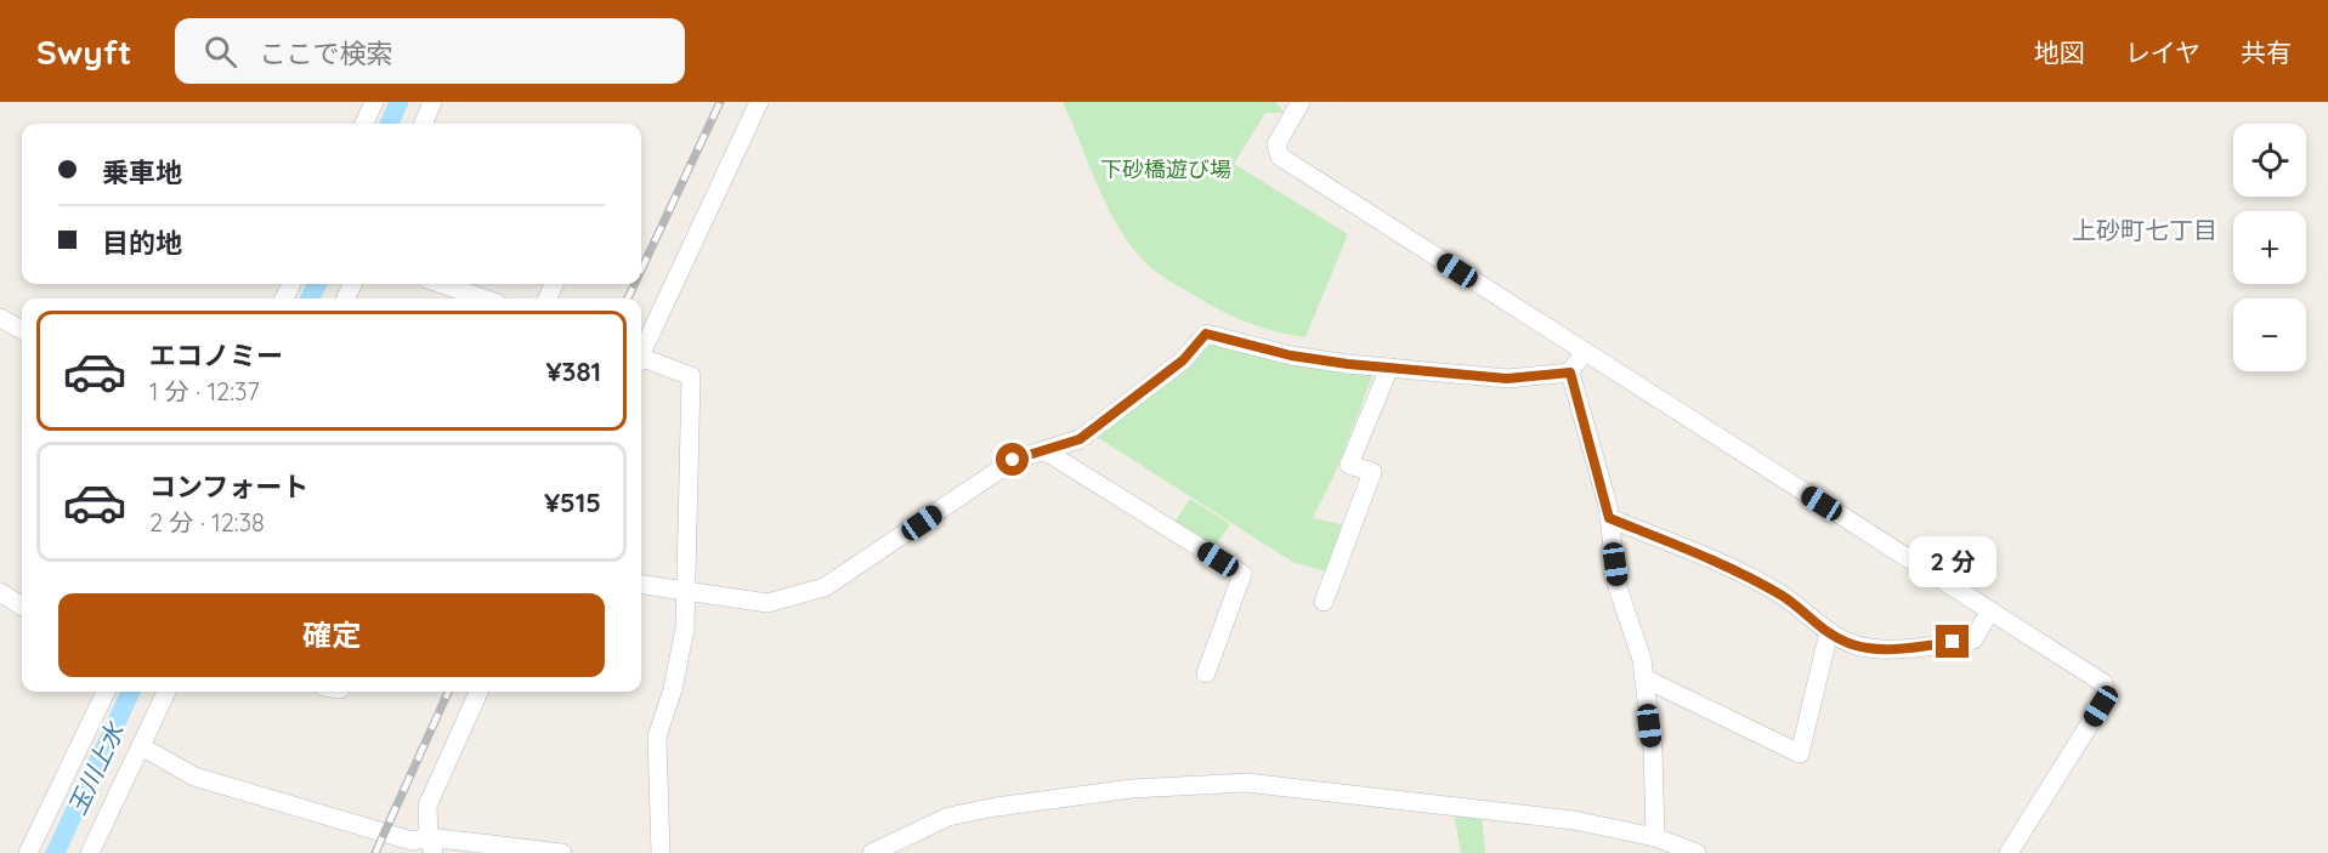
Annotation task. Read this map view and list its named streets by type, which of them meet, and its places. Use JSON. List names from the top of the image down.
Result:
{
  "districts": ["上砂町七丁目"],
  "water": ["玉川上水"],
  "parks": ["下砂橋遊び場"],
  "page": {
    "header": "Swyft",
    "search": "ここで検索",
    "nav": ["地図", "レイヤ", "共有"],
    "map_buttons": ["+", "−"],
    "banner": ["乗車地", "目的地"],
    "list": [
      {
        "name": "エコノミー",
        "note": "1 分 · 12:37",
        "value": "¥381"
      },
      {
        "name": "コンフォート",
        "note": "2 分 · 12:38",
        "value": "¥515"
      }
    ],
    "bubble": "2 分",
    "buttons": "確定"
  }
}
